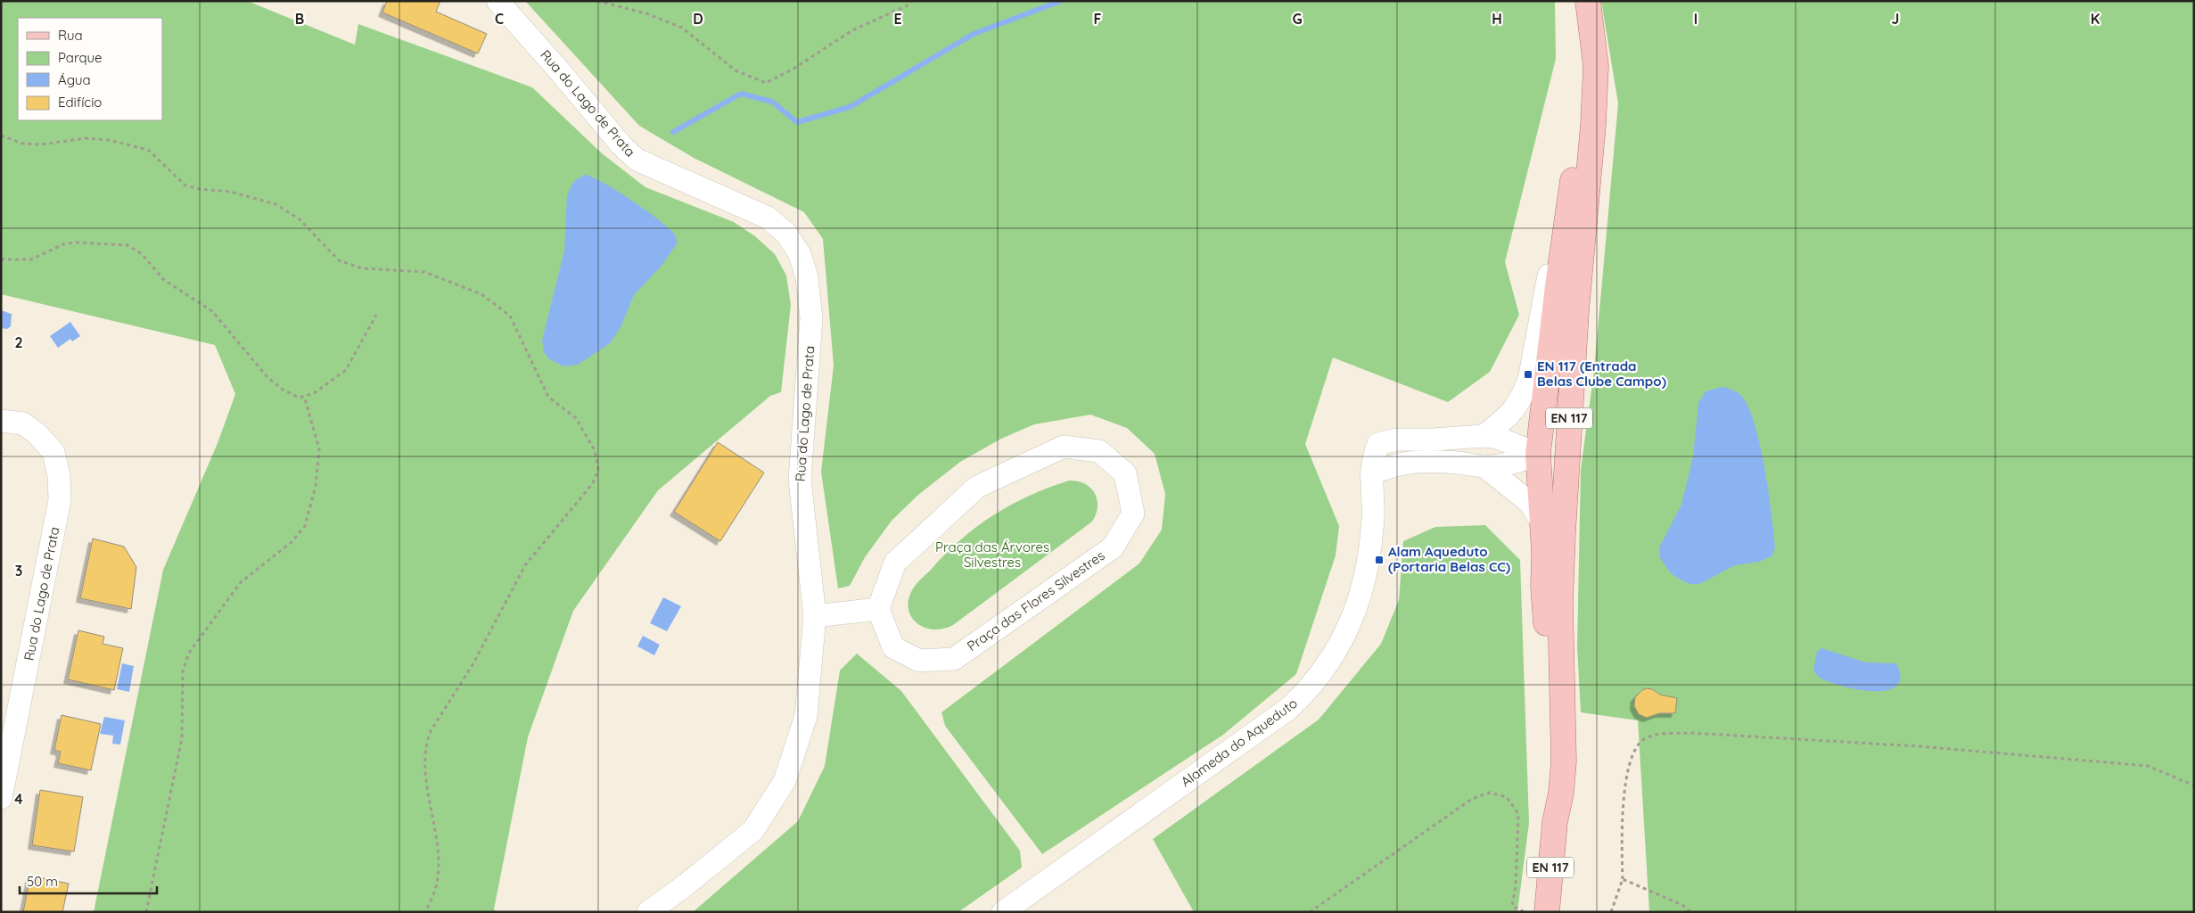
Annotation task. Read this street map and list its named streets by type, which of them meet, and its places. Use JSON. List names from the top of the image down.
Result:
{
  "streets": {
    "main road": ["EN 117"],
    "street": ["Rua do Lago de Prata", "Praça das Flores Silvestres", "Alameda do Aqueduto"]
  },
  "crossings": [
    ["EN 117", "Alameda do Aqueduto"]
  ],
  "parks": ["Praça das Árvores Silvestres"],
  "places": {
    "transit": ["EN 117 (Entrada Belas Clube Campo)", "Alam Aqueduto (Portaria Belas CC)"]
  },
  "legend": [
    "Rua",
    "Parque",
    "Água",
    "Edifício"
  ],
  "scale_bar": "50 m",
  "grid": {
    "columns": [
      "B",
      "C",
      "D",
      "E",
      "F",
      "G",
      "H",
      "I",
      "J",
      "K"
    ],
    "rows": ["2", "3", "4"]
  }
}
